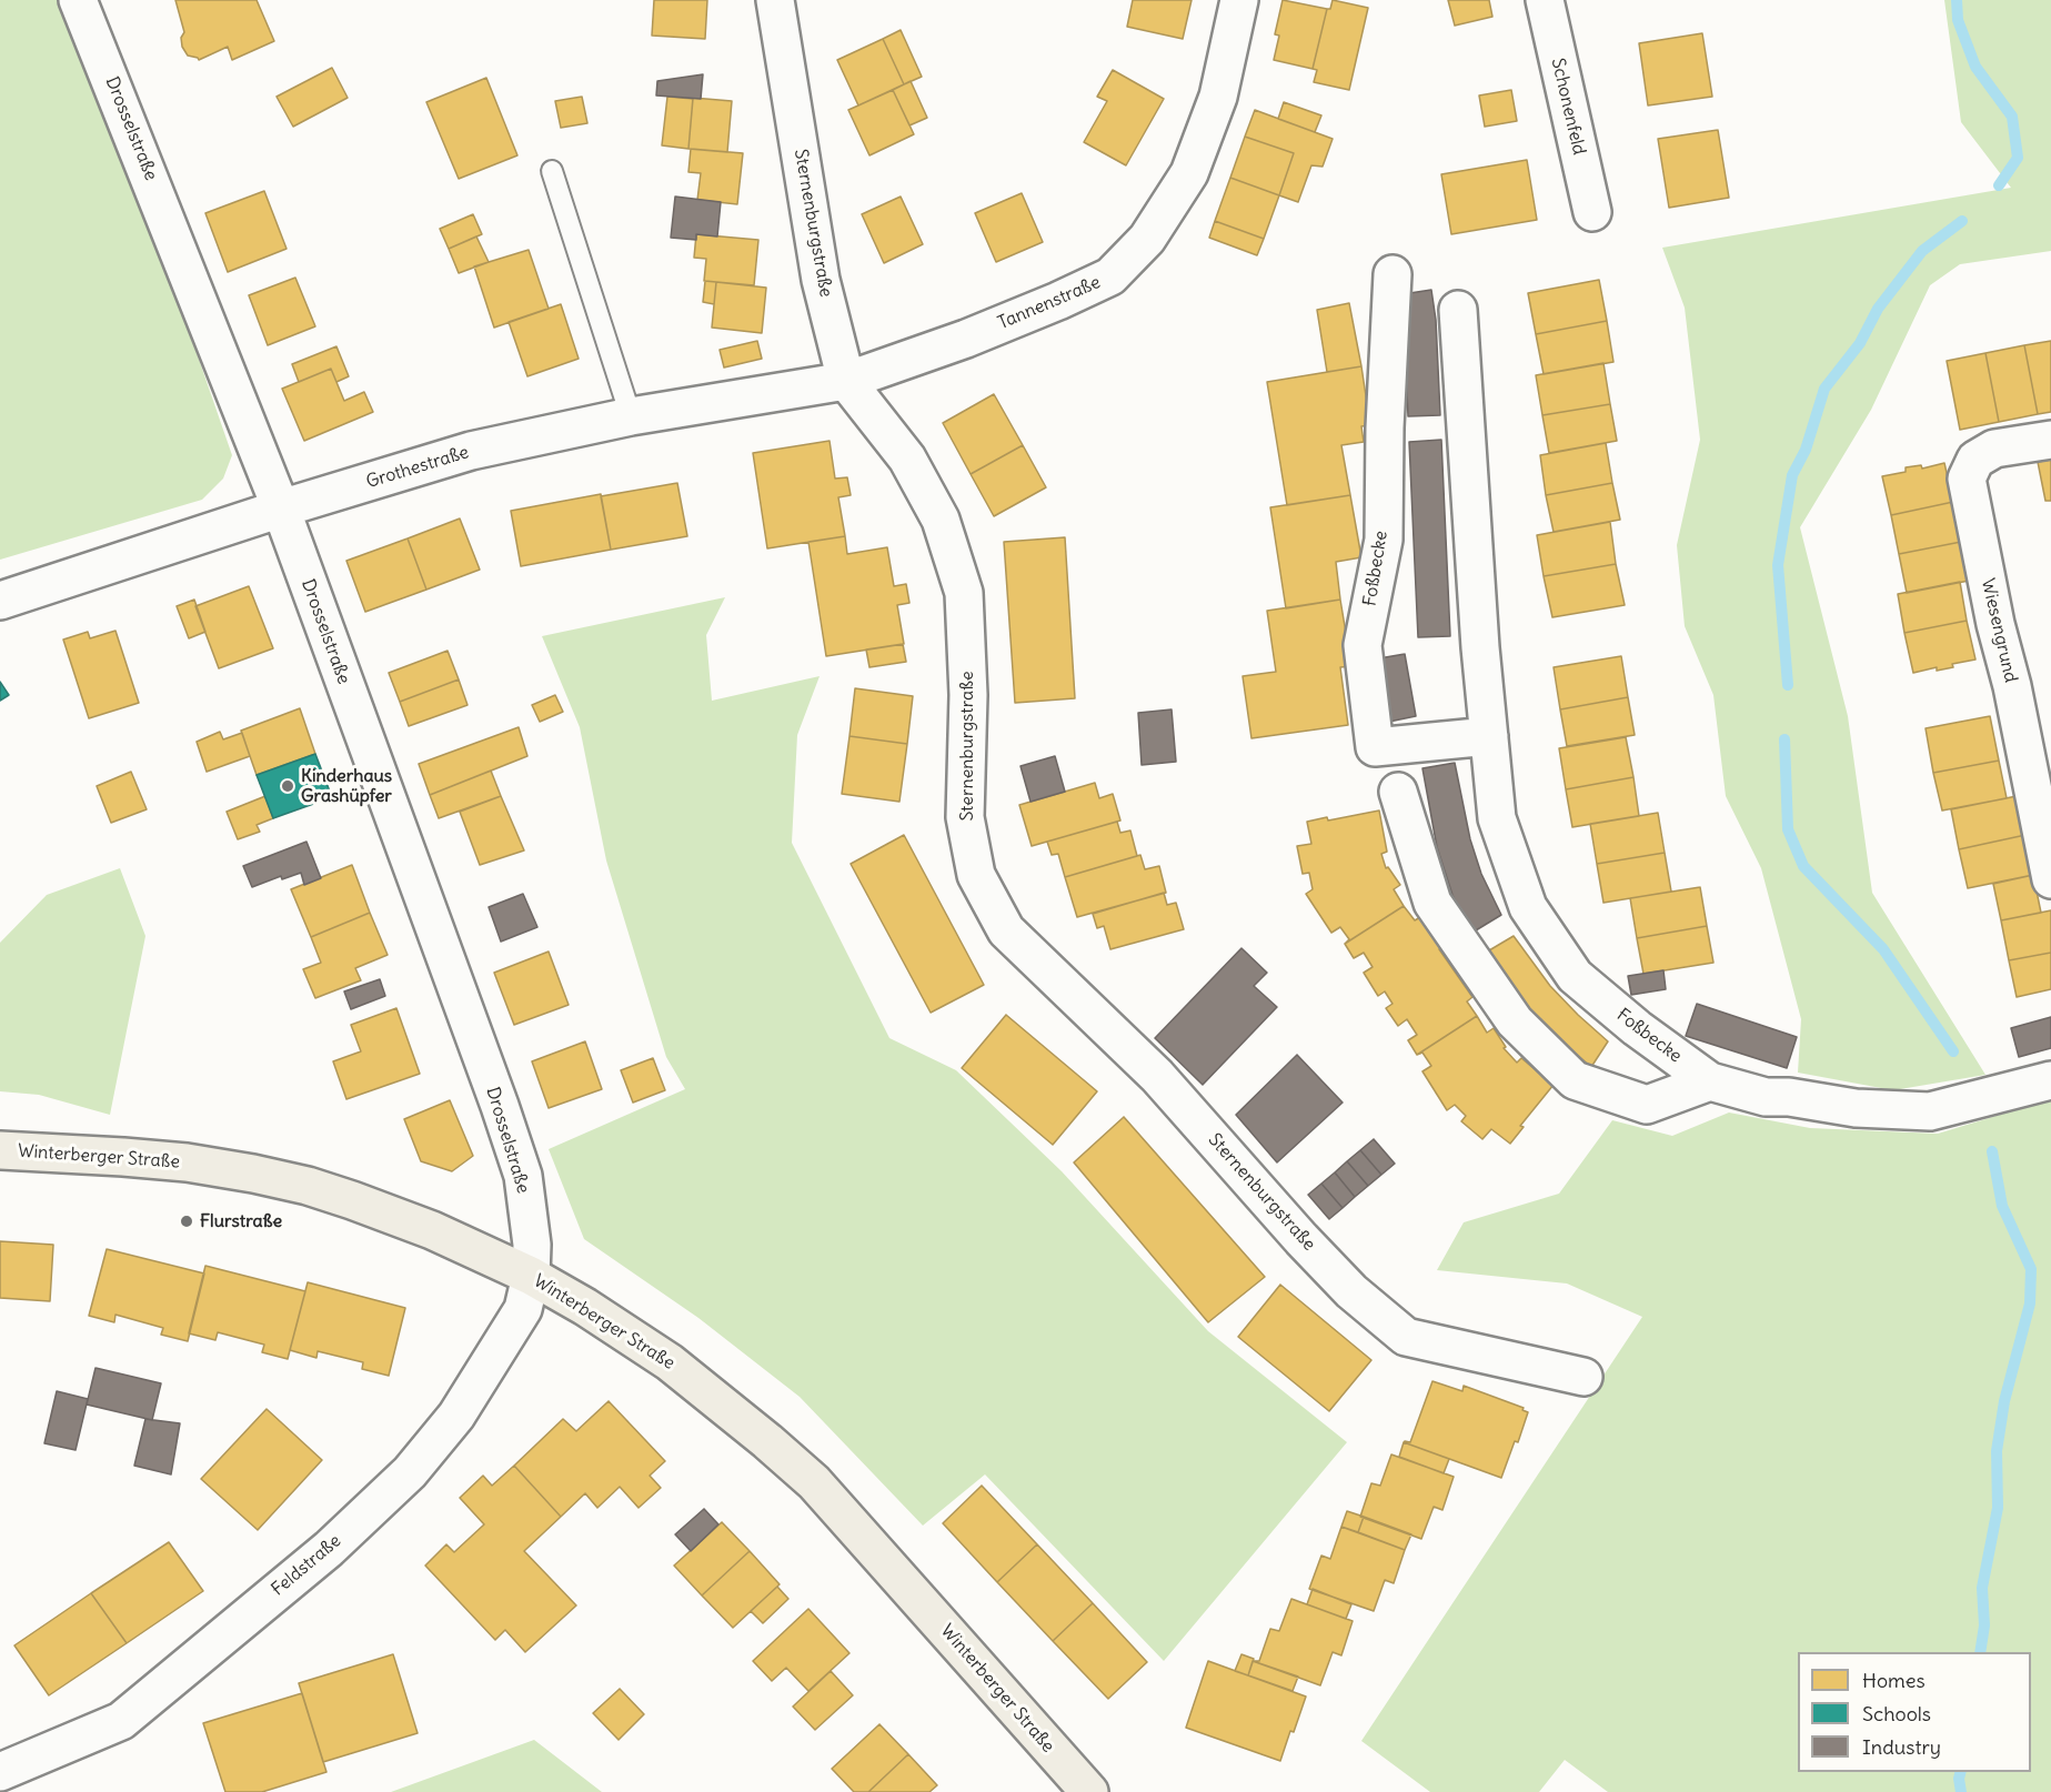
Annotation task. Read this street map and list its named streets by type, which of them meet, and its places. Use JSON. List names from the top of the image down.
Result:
{
  "streets": {
    "main road": ["Winterberger Straße"],
    "street": [
      "Schonenfeld",
      "Drosselstraße",
      "Sternenburgstraße",
      "Tannenstraße",
      "Grothestraße",
      "Foßbecke",
      "Wiesengrund",
      "Feldstraße"
    ]
  },
  "crossings": [
    ["Drosselstraße", "Grothestraße"],
    ["Drosselstraße", "Winterberger Straße"],
    ["Drosselstraße", "Feldstraße"],
    ["Sternenburgstraße", "Tannenstraße"],
    ["Sternenburgstraße", "Grothestraße"],
    ["Tannenstraße", "Grothestraße"],
    ["Winterberger Straße", "Feldstraße"]
  ],
  "places": ["Kinderhaus Grashüpfer", "Flurstraße"],
  "legend": ["Homes", "Schools", "Industry"]
}
